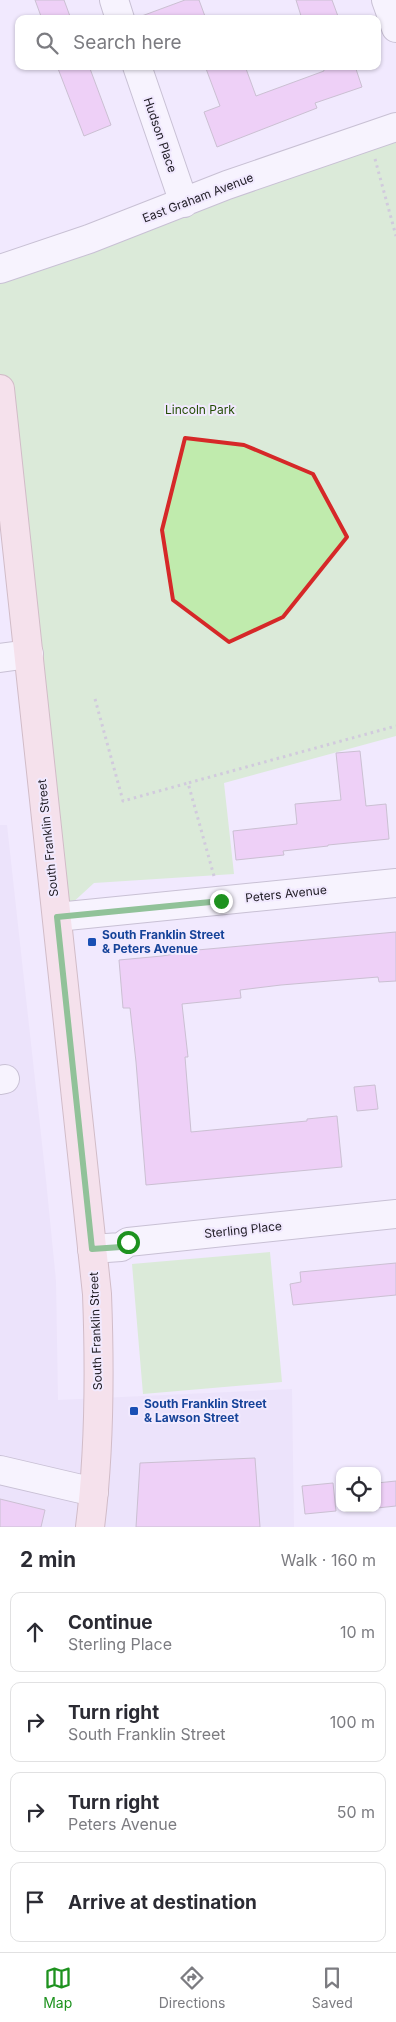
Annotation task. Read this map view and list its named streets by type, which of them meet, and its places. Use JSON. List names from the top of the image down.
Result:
{
  "streets": {
    "main road": ["South Franklin Street"],
    "street": [
      "Hudson Place",
      "East Graham Avenue",
      "Peters Avenue",
      "Sterling Place"
    ]
  },
  "crossings": [
    ["Hudson Place", "East Graham Avenue"],
    ["South Franklin Street", "Peters Avenue"],
    ["South Franklin Street", "Sterling Place"]
  ],
  "parks": ["Lincoln Park"],
  "places": {
    "transit": ["South Franklin Street & Peters Avenue", "South Franklin Street & Lawson Street"]
  },
  "page": {
    "search": "Search here",
    "heading": ["2 min", "Walk · 160 m"],
    "list": [
      ["Continue", "Sterling Place", "10 m"],
      ["Turn right", "South Franklin Street", "100 m"],
      ["Turn right", "Peters Avenue", "50 m"],
      "Arrive at destination"
    ],
    "nav": ["Map", "Directions", "Saved"]
  }
}
